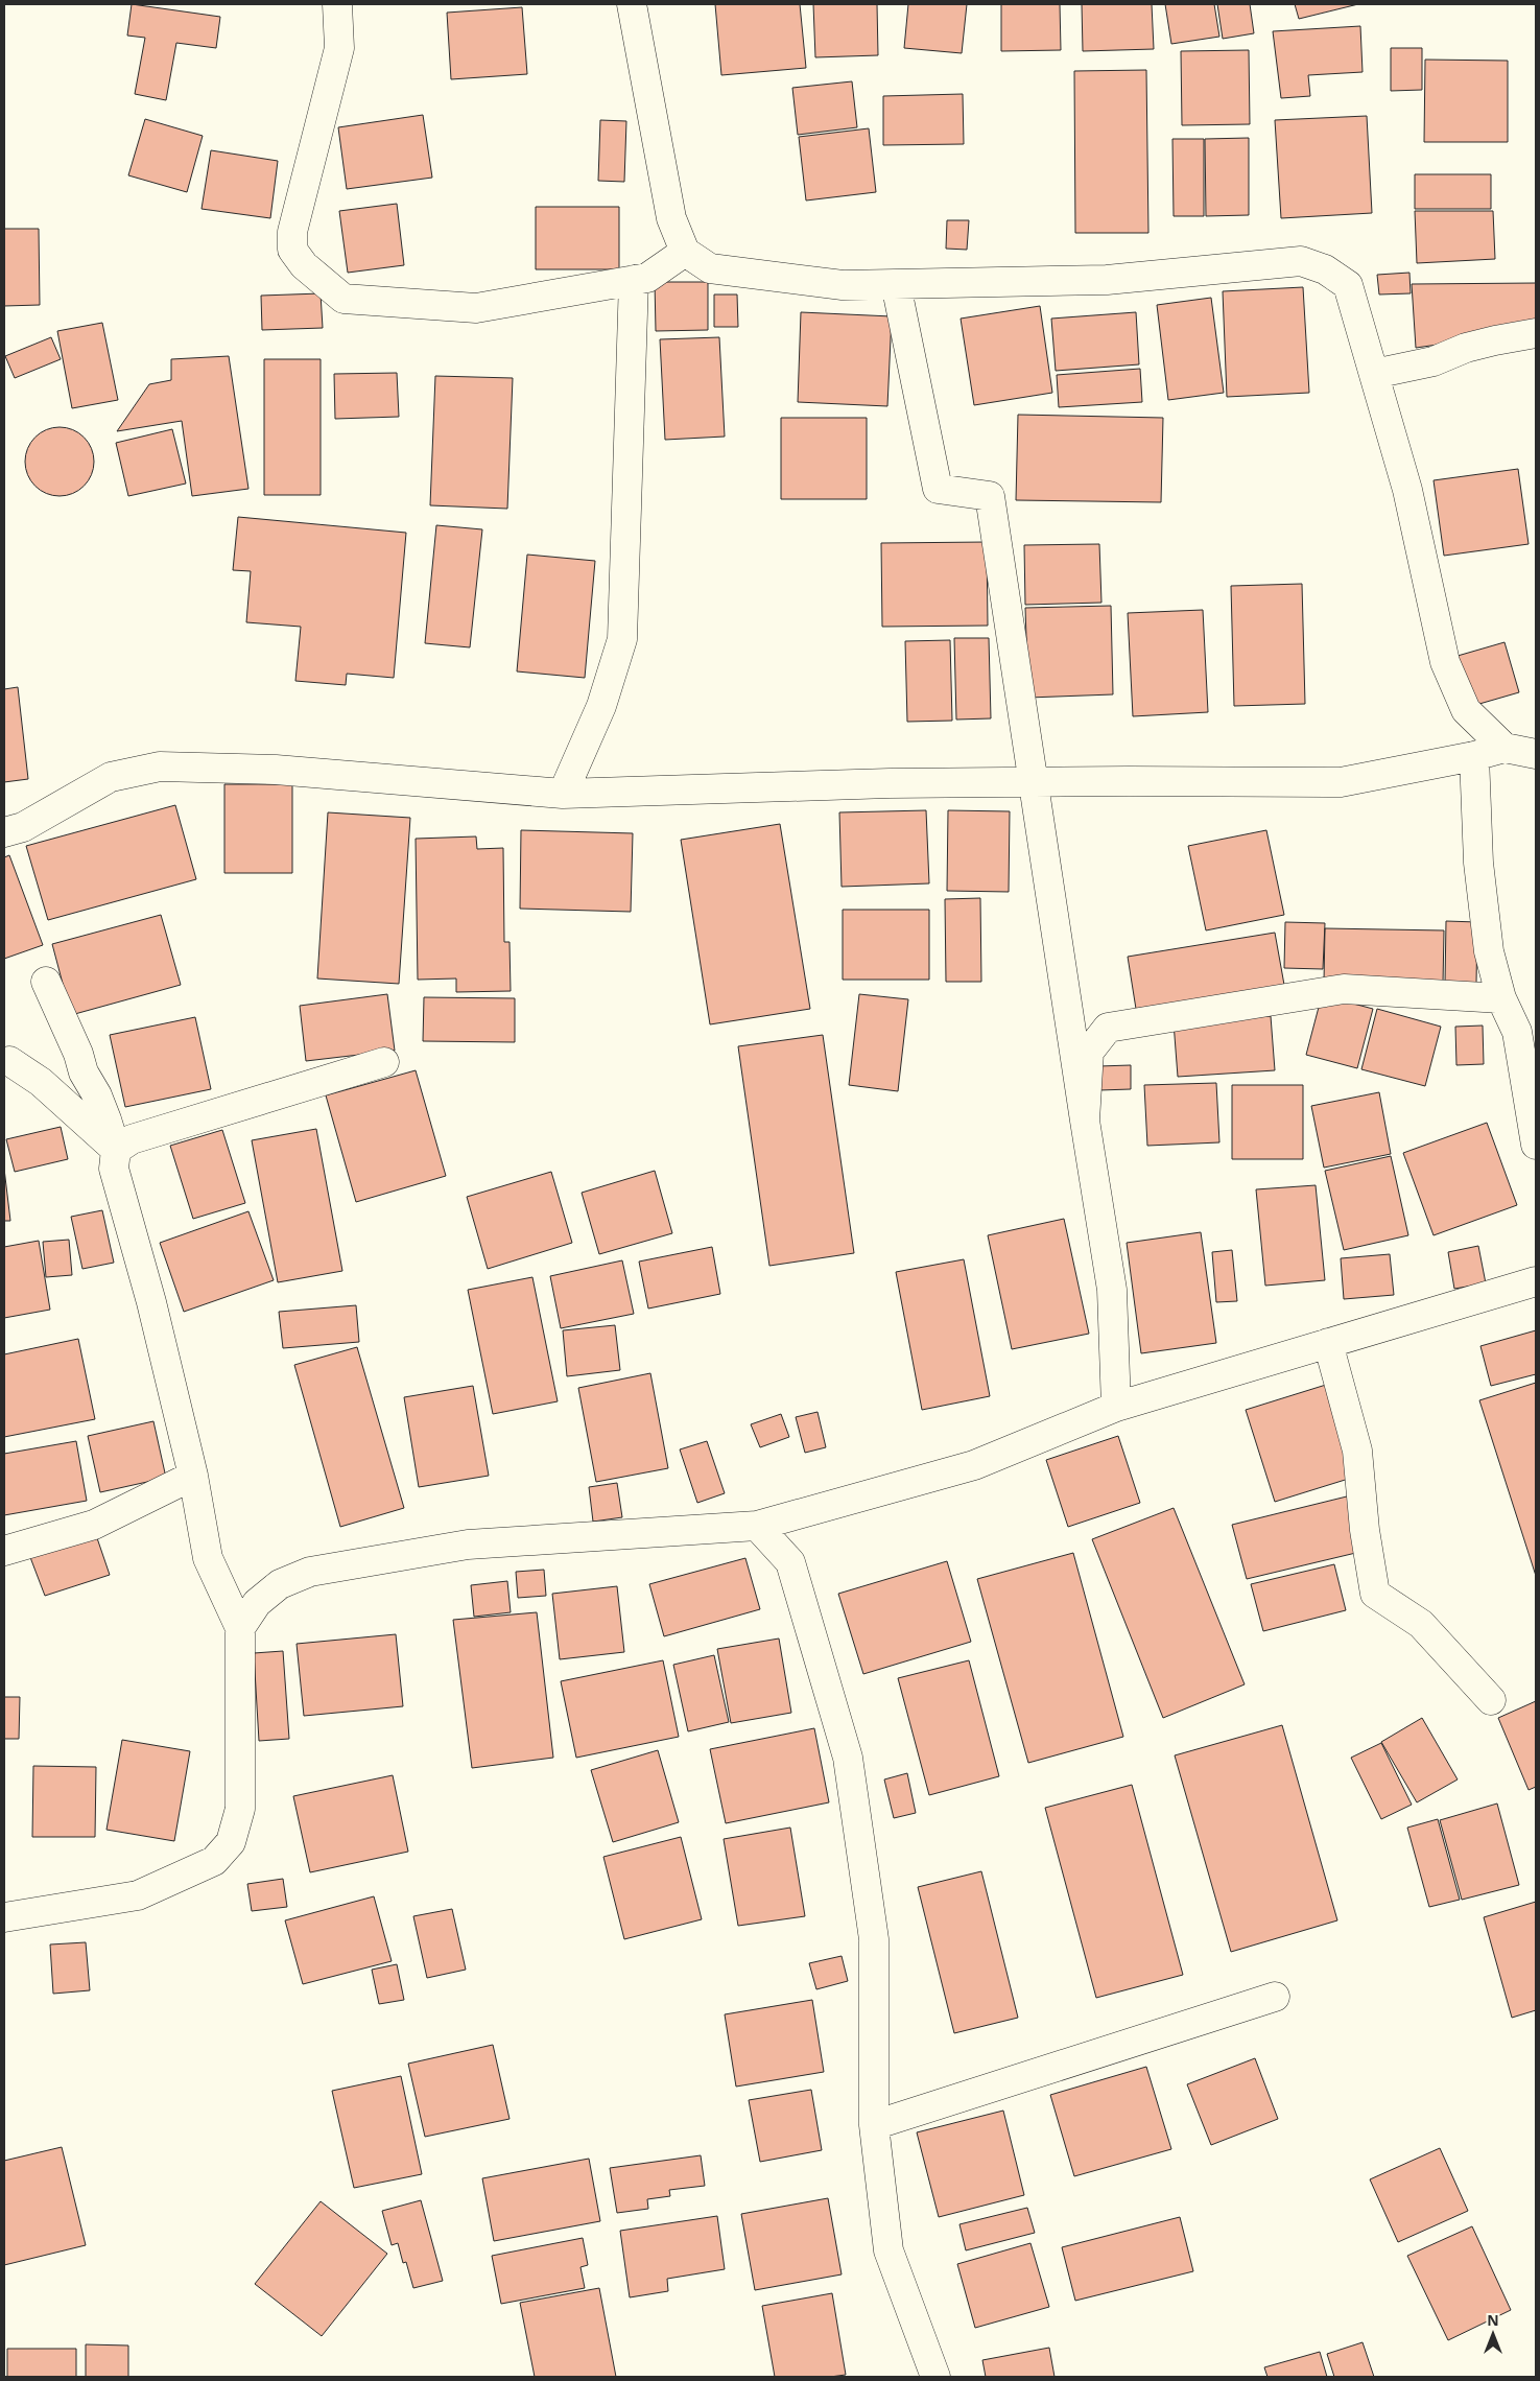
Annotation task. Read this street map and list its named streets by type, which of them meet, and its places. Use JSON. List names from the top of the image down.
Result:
{
  "north": "top"
}
